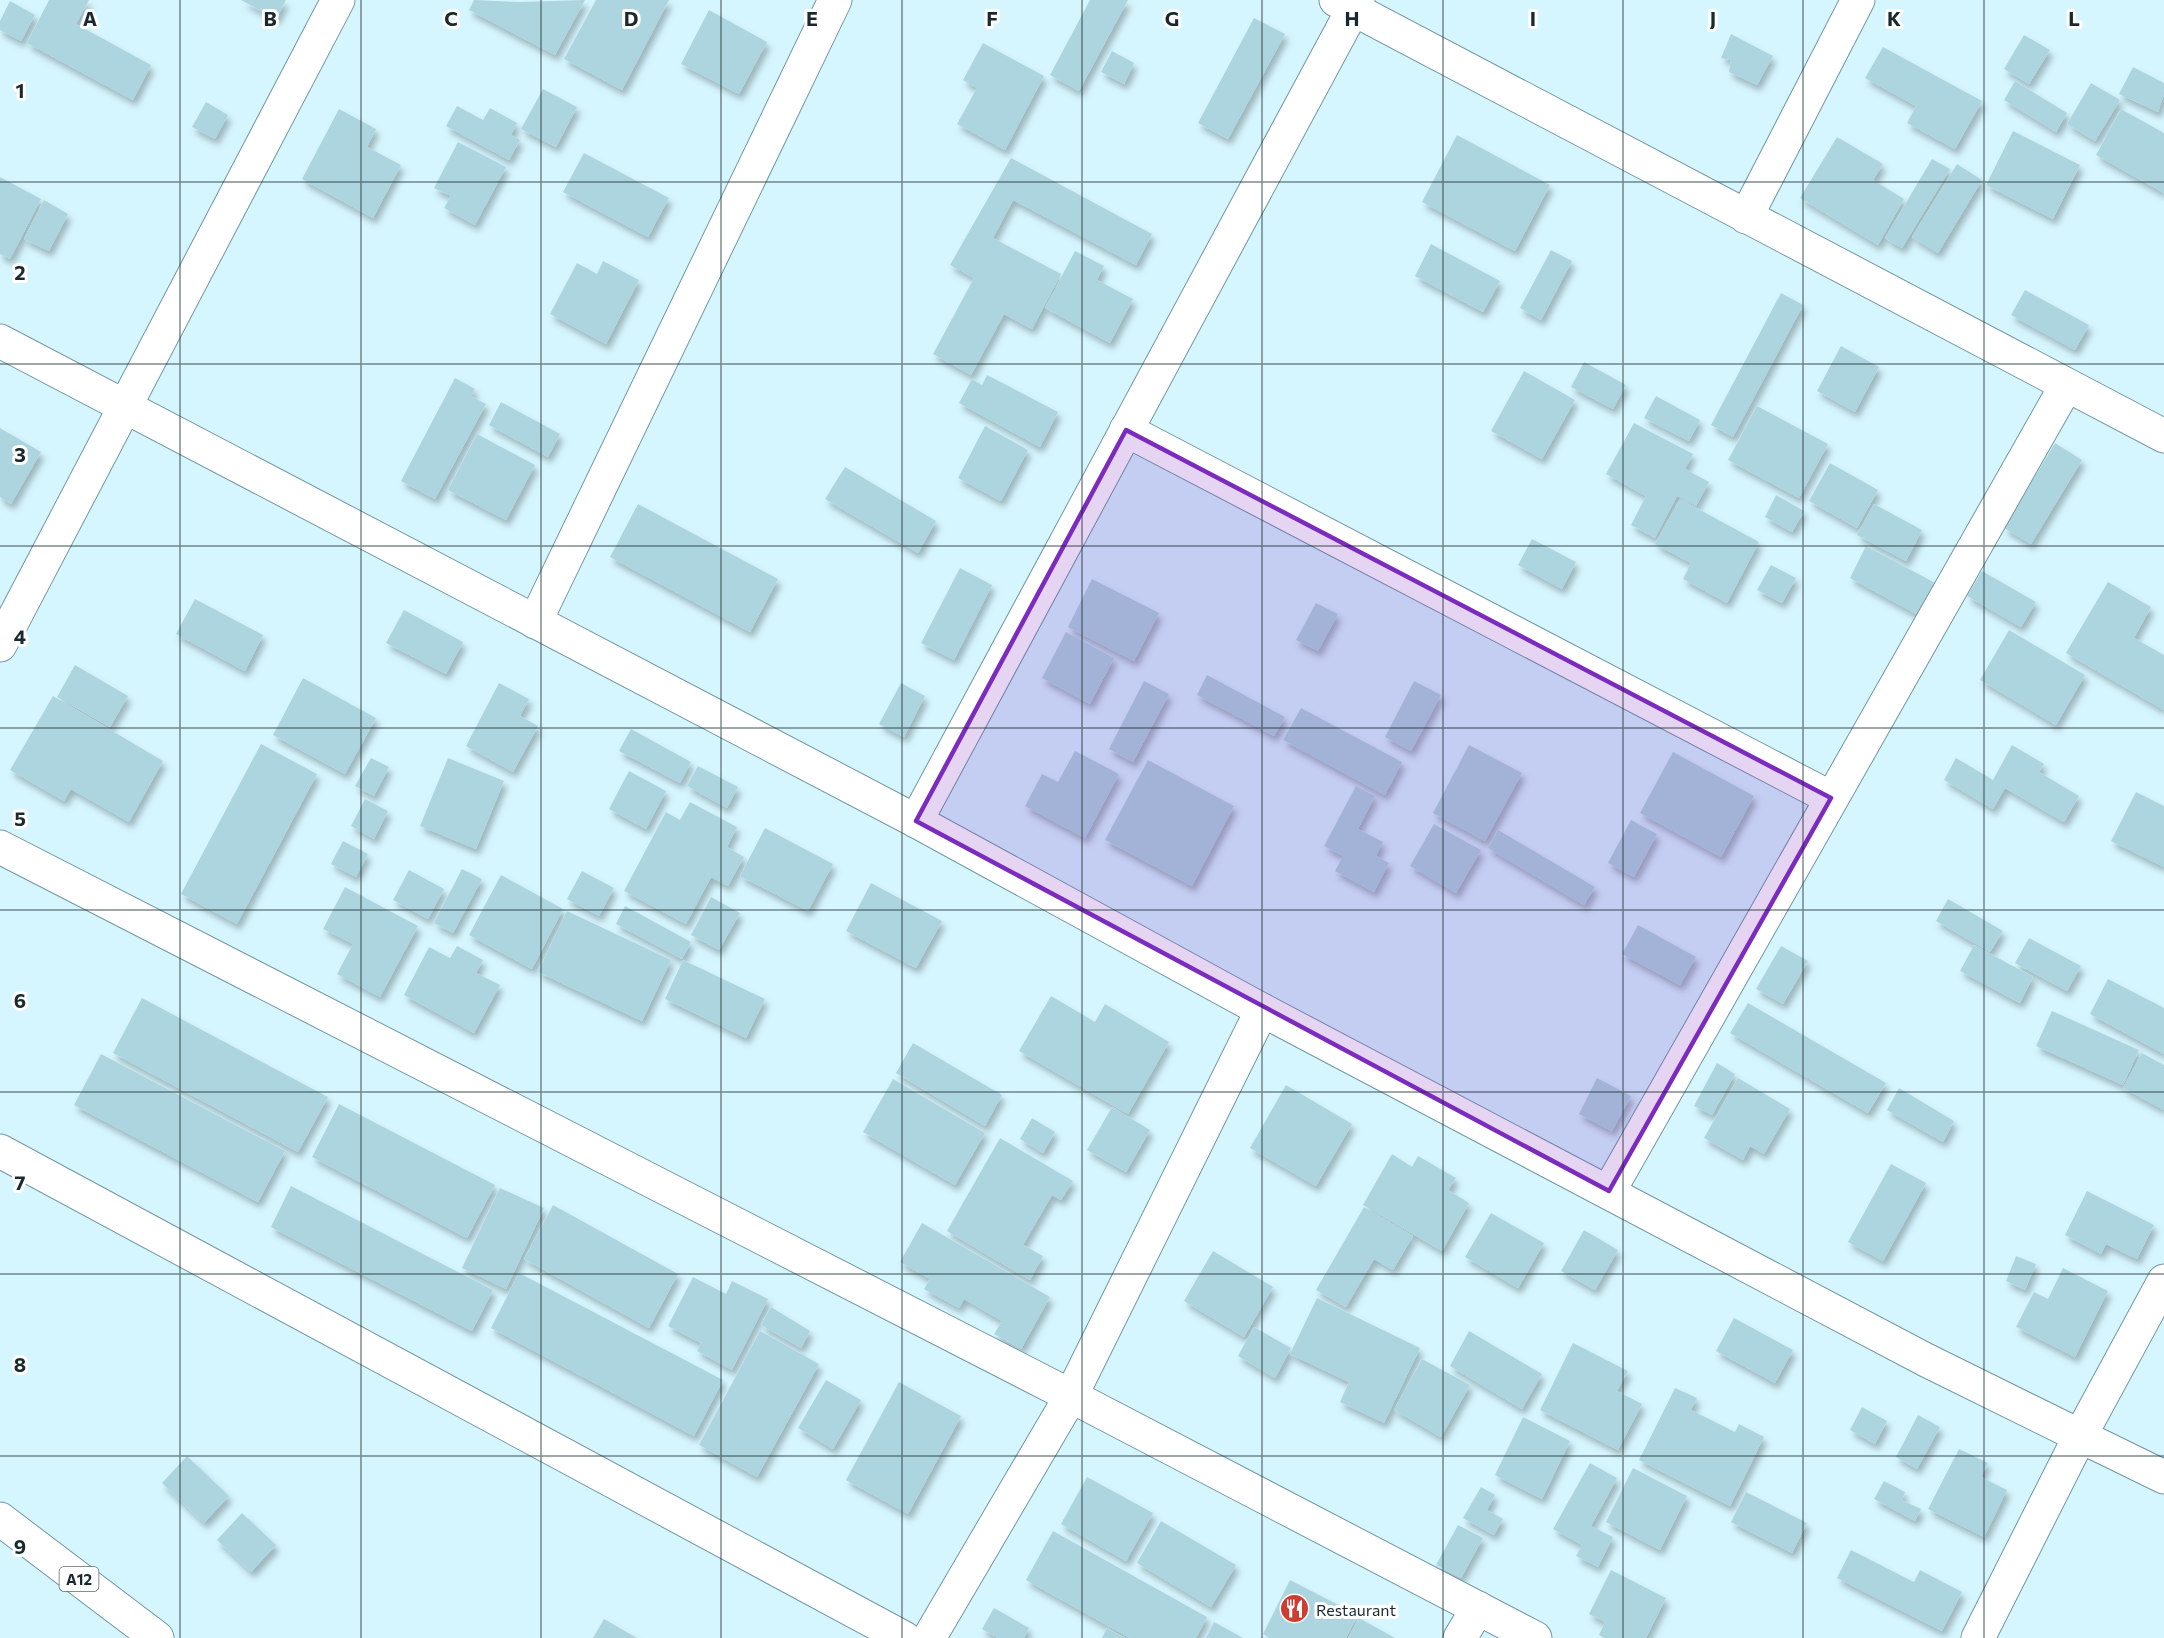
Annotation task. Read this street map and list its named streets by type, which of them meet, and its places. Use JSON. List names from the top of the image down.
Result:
{
  "streets": {
    "street": ["A12"]
  },
  "places": {
    "restaurant": ["Restaurant"]
  },
  "grid": {
    "columns": [
      "A",
      "B",
      "C",
      "D",
      "E",
      "F",
      "G",
      "H",
      "I",
      "J",
      "K",
      "L"
    ],
    "rows": [
      "1",
      "2",
      "3",
      "4",
      "5",
      "6",
      "7",
      "8",
      "9"
    ]
  }
}
